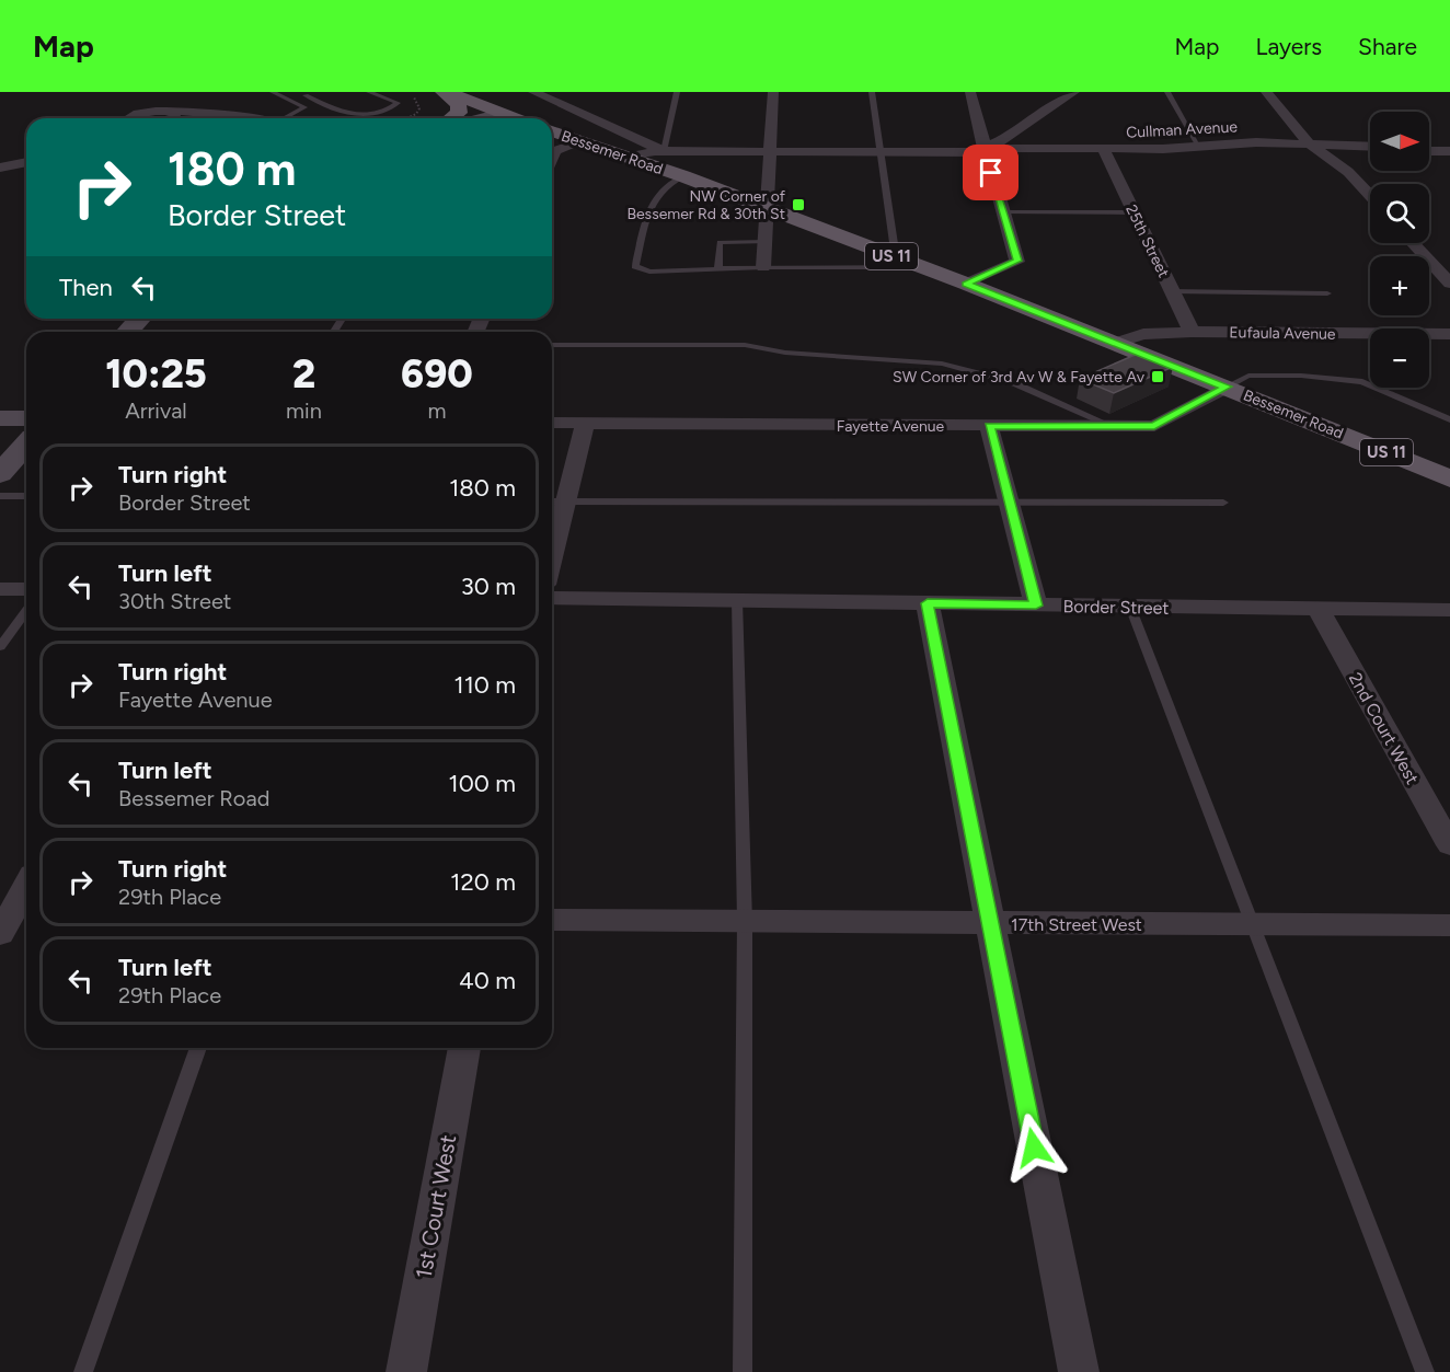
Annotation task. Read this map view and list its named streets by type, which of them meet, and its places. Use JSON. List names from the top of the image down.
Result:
{
  "streets": {
    "main road": ["Bessemer Road", "US 11"],
    "street": [
      "Cullman Avenue",
      "25th Street",
      "Eufaula Avenue",
      "Fayette Avenue",
      "Border Street",
      "2nd Court West",
      "17th Street West",
      "1st Court West"
    ]
  },
  "crossings": [
    ["Cullman Avenue", "Bessemer Road"],
    ["Cullman Avenue", "25th Street"],
    ["Bessemer Road", "Eufaula Avenue"],
    ["Bessemer Road", "Fayette Avenue"],
    ["25th Street", "Eufaula Avenue"],
    ["Border Street", "2nd Court West"]
  ],
  "places": {
    "transit": ["NW Corner of Bessemer Rd & 30th St", "SW Corner of 3rd Av W & Fayette Av"]
  },
  "north": "right",
  "page": {
    "header": "Map",
    "nav": ["Map", "Layers", "Share"],
    "map_buttons": ["+", "−"],
    "turn": ["180 m", "Border Street"],
    "then": "Then",
    "eta": [
      "10:25",
      "Arrival",
      "2",
      "min",
      "690",
      "m"
    ],
    "list": [
      {
        "name": "Turn right",
        "note": "Border Street",
        "value": "180 m"
      },
      {
        "name": "Turn left",
        "note": "30th Street",
        "value": "30 m"
      },
      {
        "name": "Turn right",
        "note": "Fayette Avenue",
        "value": "110 m"
      },
      {
        "name": "Turn left",
        "note": "Bessemer Road",
        "value": "100 m"
      },
      {
        "name": "Turn right",
        "note": "29th Place",
        "value": "120 m"
      },
      {
        "name": "Turn left",
        "note": "29th Place",
        "value": "40 m"
      }
    ]
  }
}
